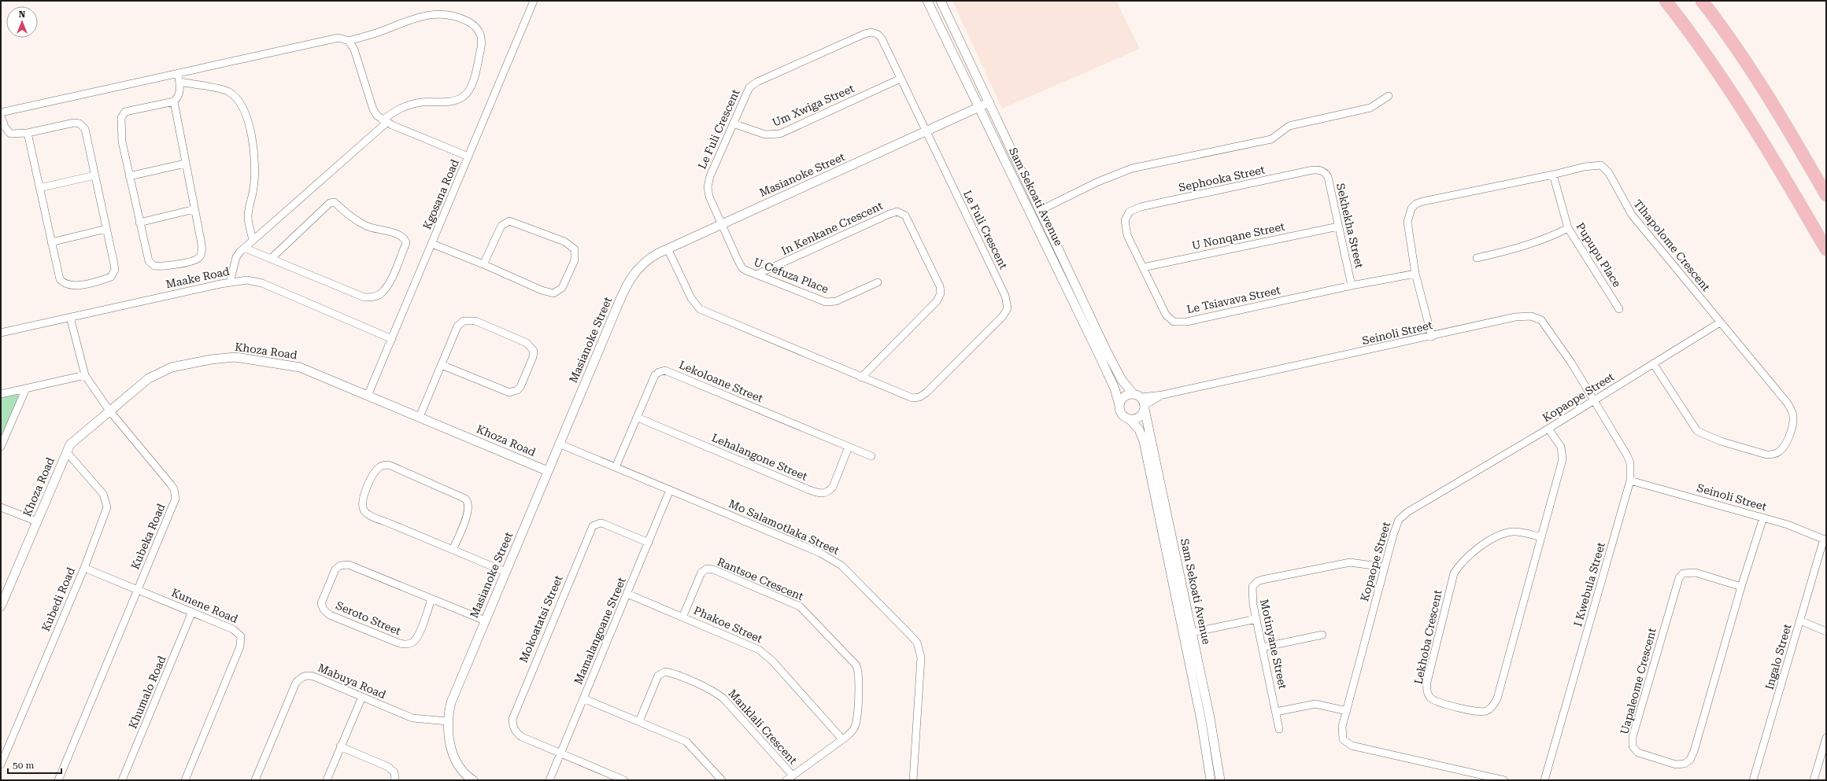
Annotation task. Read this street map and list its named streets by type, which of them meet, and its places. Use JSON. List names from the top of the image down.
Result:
{
  "streets": {
    "street": [
      "Um Xwiga Street",
      "Le Fuli Crescent",
      "Masianoke Street",
      "Sephooka Street",
      "Kgosana Road",
      "Sam Sekoati Avenue",
      "Sekhekha Street",
      "In Kenkane Crescent",
      "U Nonqane Street",
      "Tlhapolome Crescent",
      "Pupupu Place",
      "U Cefuza Place",
      "Maake Road",
      "Le Tsiavava Street",
      "Seinoli Street",
      "Khoza Road",
      "Lekoloane Street",
      "Kopaope Street",
      "Lehalangone Street",
      "Mo Salamotlaka Street",
      "Kubeka Road",
      "Rantsoe Crescent",
      "I Kwebula Street",
      "Kubedi Road",
      "Kunene Road",
      "Seroto Street",
      "Mokoatatsi Street",
      "Phakoe Street",
      "Mamalangoane Street",
      "Lekhoba Crescent",
      "Motinyane Street",
      "Ingalo Street",
      "Mabuya Road",
      "Uapaleome Crescent",
      "Khumalo Road",
      "Manklali Crescent"
    ]
  },
  "crossings": [
    ["Um Xwiga Street", "Le Fuli Crescent"],
    ["Le Fuli Crescent", "Masianoke Street"],
    ["Le Fuli Crescent", "In Kenkane Crescent"],
    ["Le Fuli Crescent", "U Cefuza Place"],
    ["Masianoke Street", "Sam Sekoati Avenue"],
    ["Masianoke Street", "U Cefuza Place"],
    ["Masianoke Street", "Khoza Road"],
    ["Masianoke Street", "Mo Salamotlaka Street"],
    ["Masianoke Street", "Seroto Street"],
    ["Masianoke Street", "Mabuya Road"],
    ["Sephooka Street", "Sekhekha Street"],
    ["Sephooka Street", "Le Tsiavava Street"],
    ["Kgosana Road", "Maake Road"],
    ["Kgosana Road", "Khoza Road"],
    ["Sam Sekoati Avenue", "Seinoli Street"],
    ["Sekhekha Street", "U Nonqane Street"],
    ["Sekhekha Street", "Le Tsiavava Street"],
    ["In Kenkane Crescent", "U Cefuza Place"],
    ["U Nonqane Street", "Le Tsiavava Street"],
    ["Tlhapolome Crescent", "Pupupu Place"],
    ["Tlhapolome Crescent", "Le Tsiavava Street"],
    ["Tlhapolome Crescent", "Seinoli Street"],
    ["Tlhapolome Crescent", "Kopaope Street"],
    ["Maake Road", "Kubeka Road"],
    ["Seinoli Street", "Kopaope Street"],
    ["Seinoli Street", "I Kwebula Street"],
    ["Seinoli Street", "Ingalo Street"],
    ["Seinoli Street", "Uapaleome Crescent"],
    ["Khoza Road", "Kubeka Road"],
    ["Khoza Road", "Kubedi Road"],
    ["Lekoloane Street", "Lehalangone Street"],
    ["Lekoloane Street", "Mo Salamotlaka Street"],
    ["Kopaope Street", "I Kwebula Street"],
    ["Kopaope Street", "Lekhoba Crescent"],
    ["Kopaope Street", "Motinyane Street"],
    ["Mo Salamotlaka Street", "Mamalangoane Street"],
    ["Kubeka Road", "Kunene Road"],
    ["Rantsoe Crescent", "Phakoe Street"],
    ["Rantsoe Crescent", "Manklali Crescent"],
    ["Kubedi Road", "Kunene Road"],
    ["Kunene Road", "Khumalo Road"],
    ["Mokoatatsi Street", "Mamalangoane Street"],
    ["Phakoe Street", "Mamalangoane Street"]
  ],
  "scale_bar": "50 m",
  "north": "top"
}
